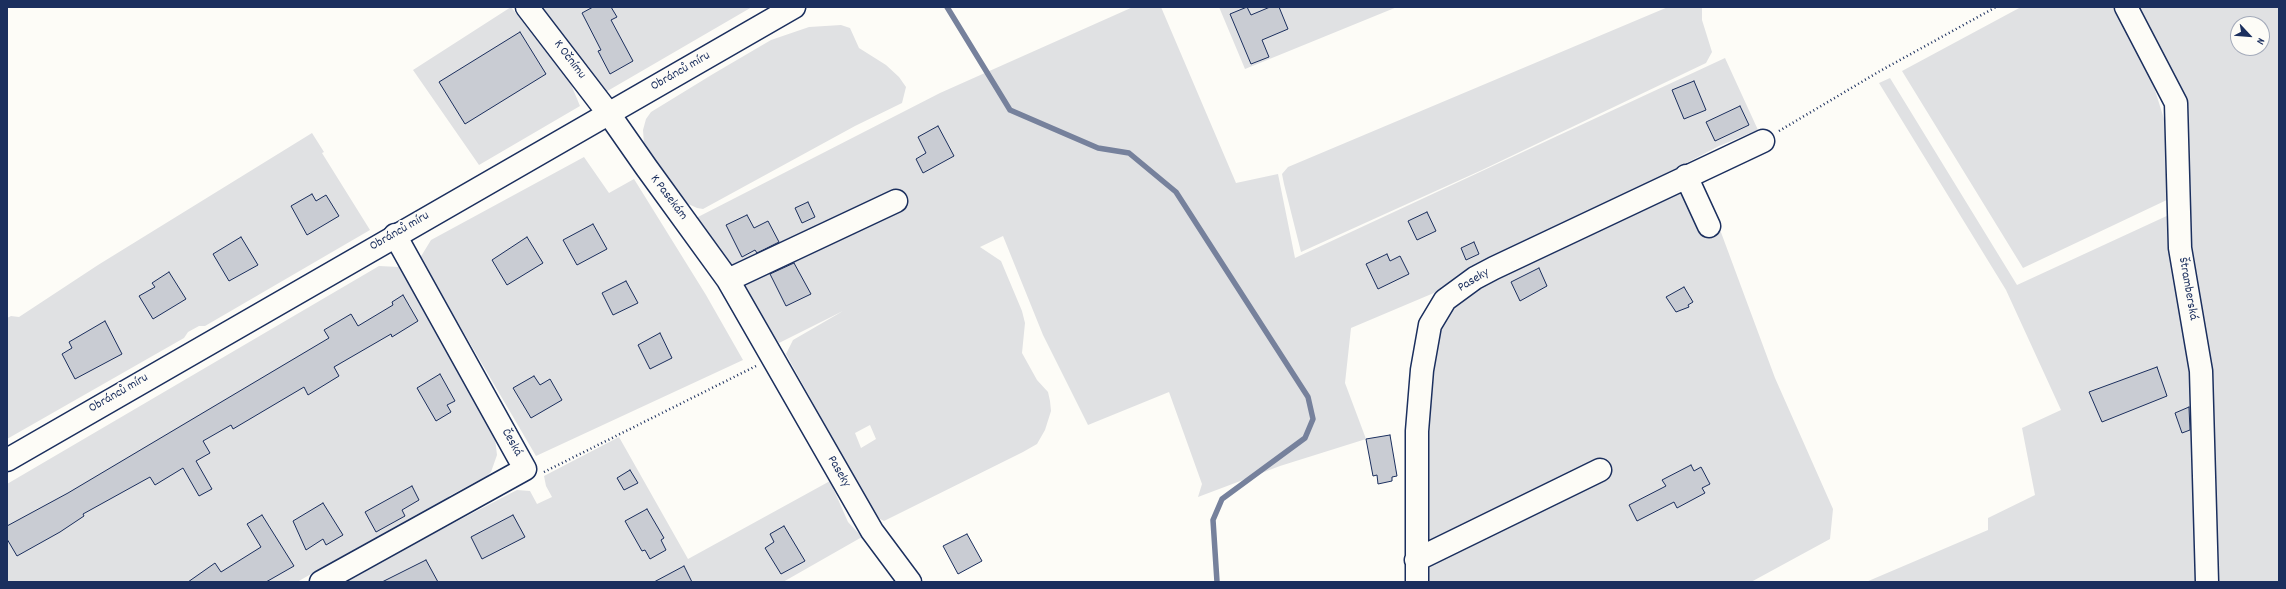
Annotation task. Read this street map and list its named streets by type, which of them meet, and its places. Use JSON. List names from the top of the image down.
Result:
{
  "streets": {
    "street": [
      "K Očnímu",
      "Obránců míru",
      "K Pasekám",
      "Paseky",
      "Štramberská",
      "Česká"
    ]
  },
  "crossings": [
    ["K Očnímu", "Obránců míru"],
    ["K Očnímu", "K Pasekám"],
    ["Obránců míru", "K Pasekám"],
    ["Obránců míru", "Česká"],
    ["K Pasekám", "Paseky"]
  ],
  "north": "bottom right"
}
